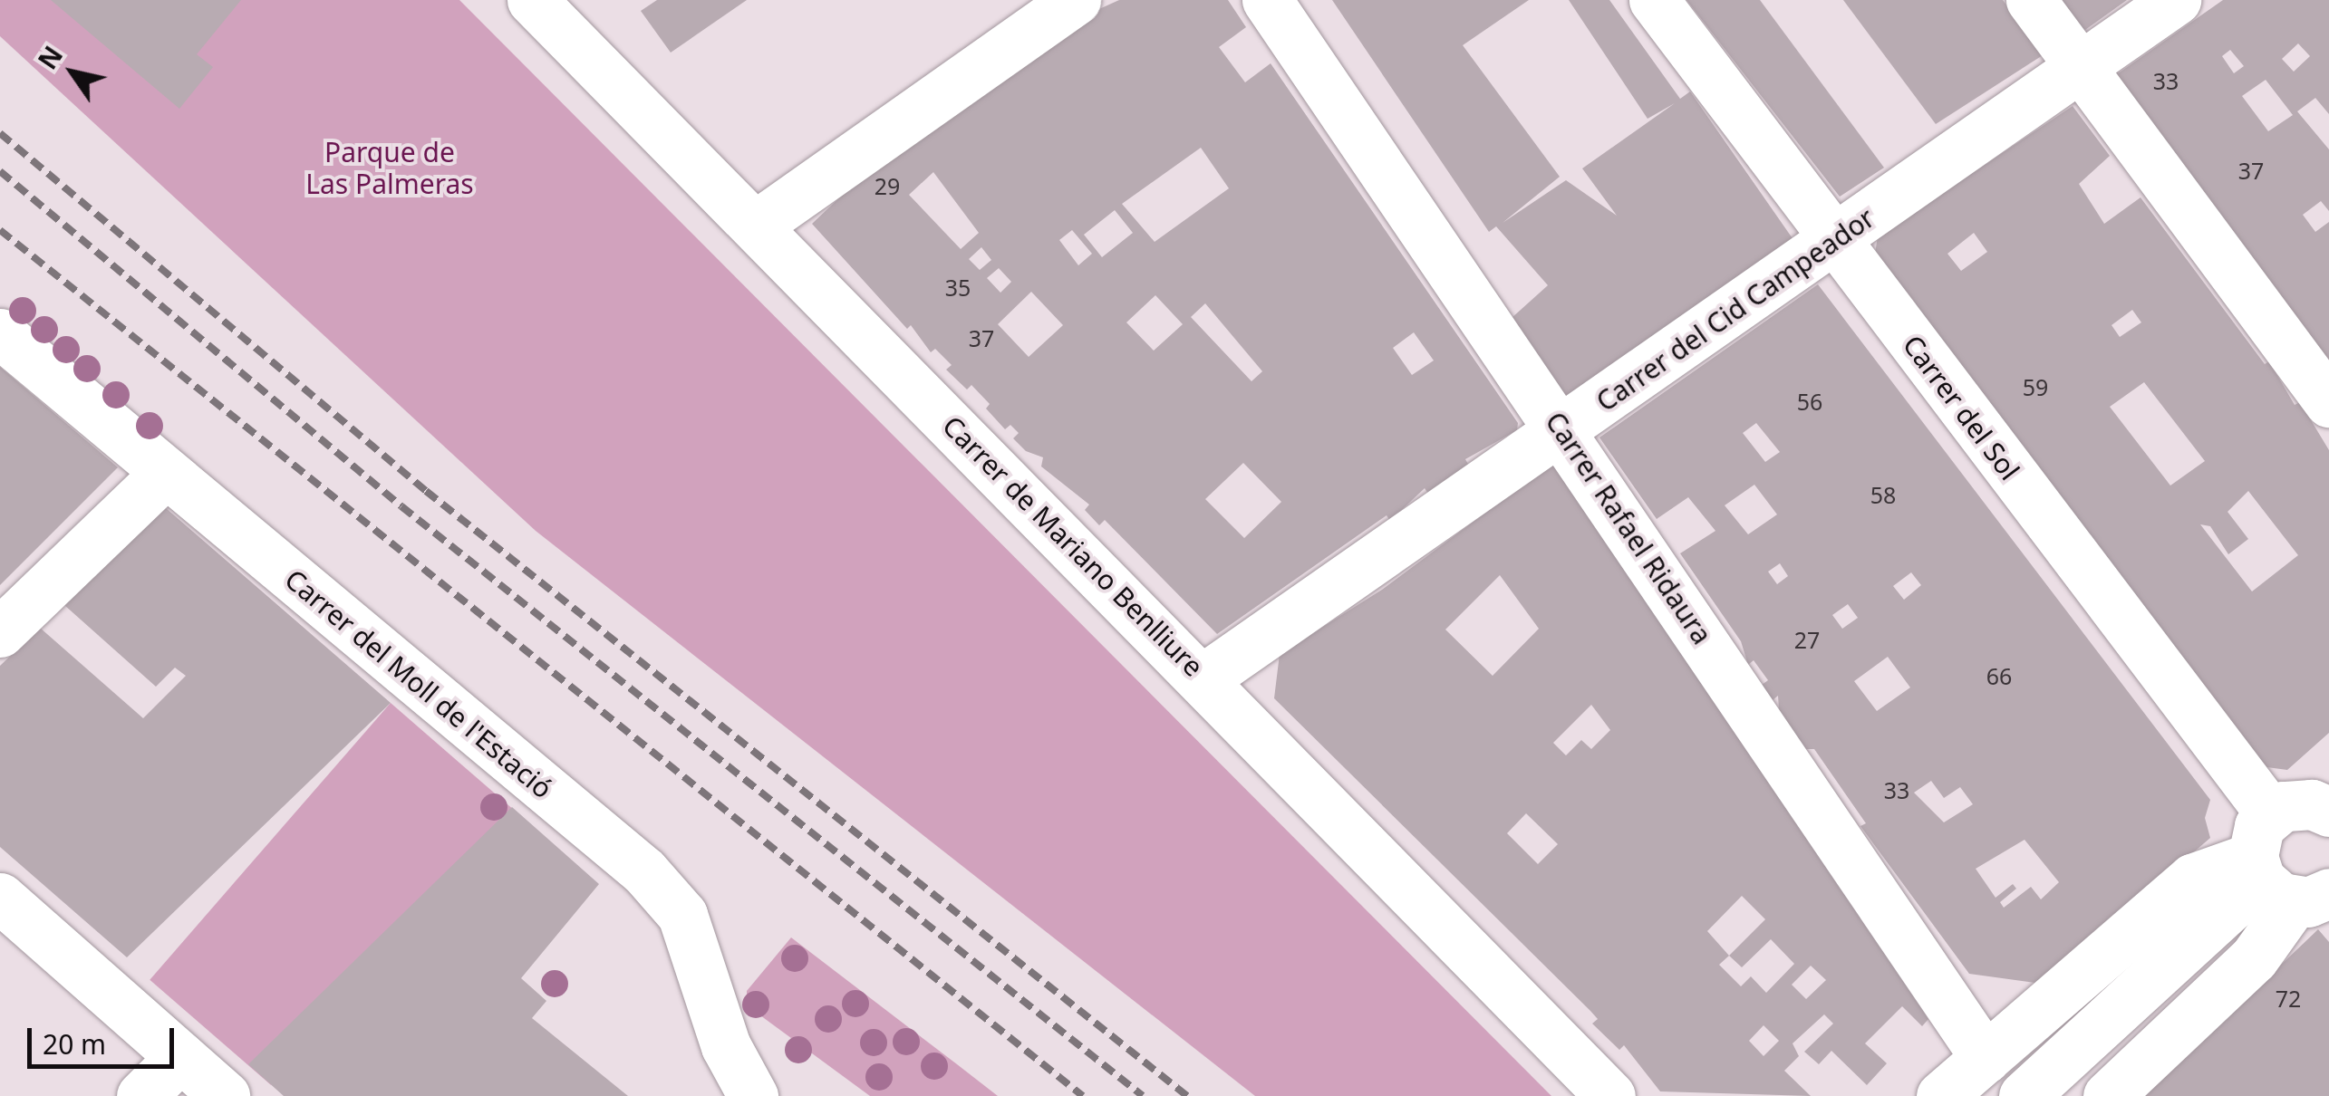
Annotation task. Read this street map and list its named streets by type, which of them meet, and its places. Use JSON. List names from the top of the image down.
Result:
{
  "streets": {
    "street": [
      "Carrer del Cid Campeador",
      "Carrer del Sol",
      "Carrer Rafael Ridaura",
      "Carrer de Mariano Benlliure",
      "Carrer del Moll de l'Estació"
    ]
  },
  "crossings": [
    ["Carrer del Cid Campeador", "Carrer del Sol"],
    ["Carrer del Cid Campeador", "Carrer Rafael Ridaura"],
    ["Carrer del Cid Campeador", "Carrer de Mariano Benlliure"]
  ],
  "parks": ["Parque de Las Palmeras"],
  "house_numbers": [
    "33",
    "37",
    "29",
    "35",
    "37",
    "59",
    "56",
    "58",
    "27",
    "66",
    "33",
    "72"
  ],
  "scale_bar": "20 m",
  "north": "top left"
}
